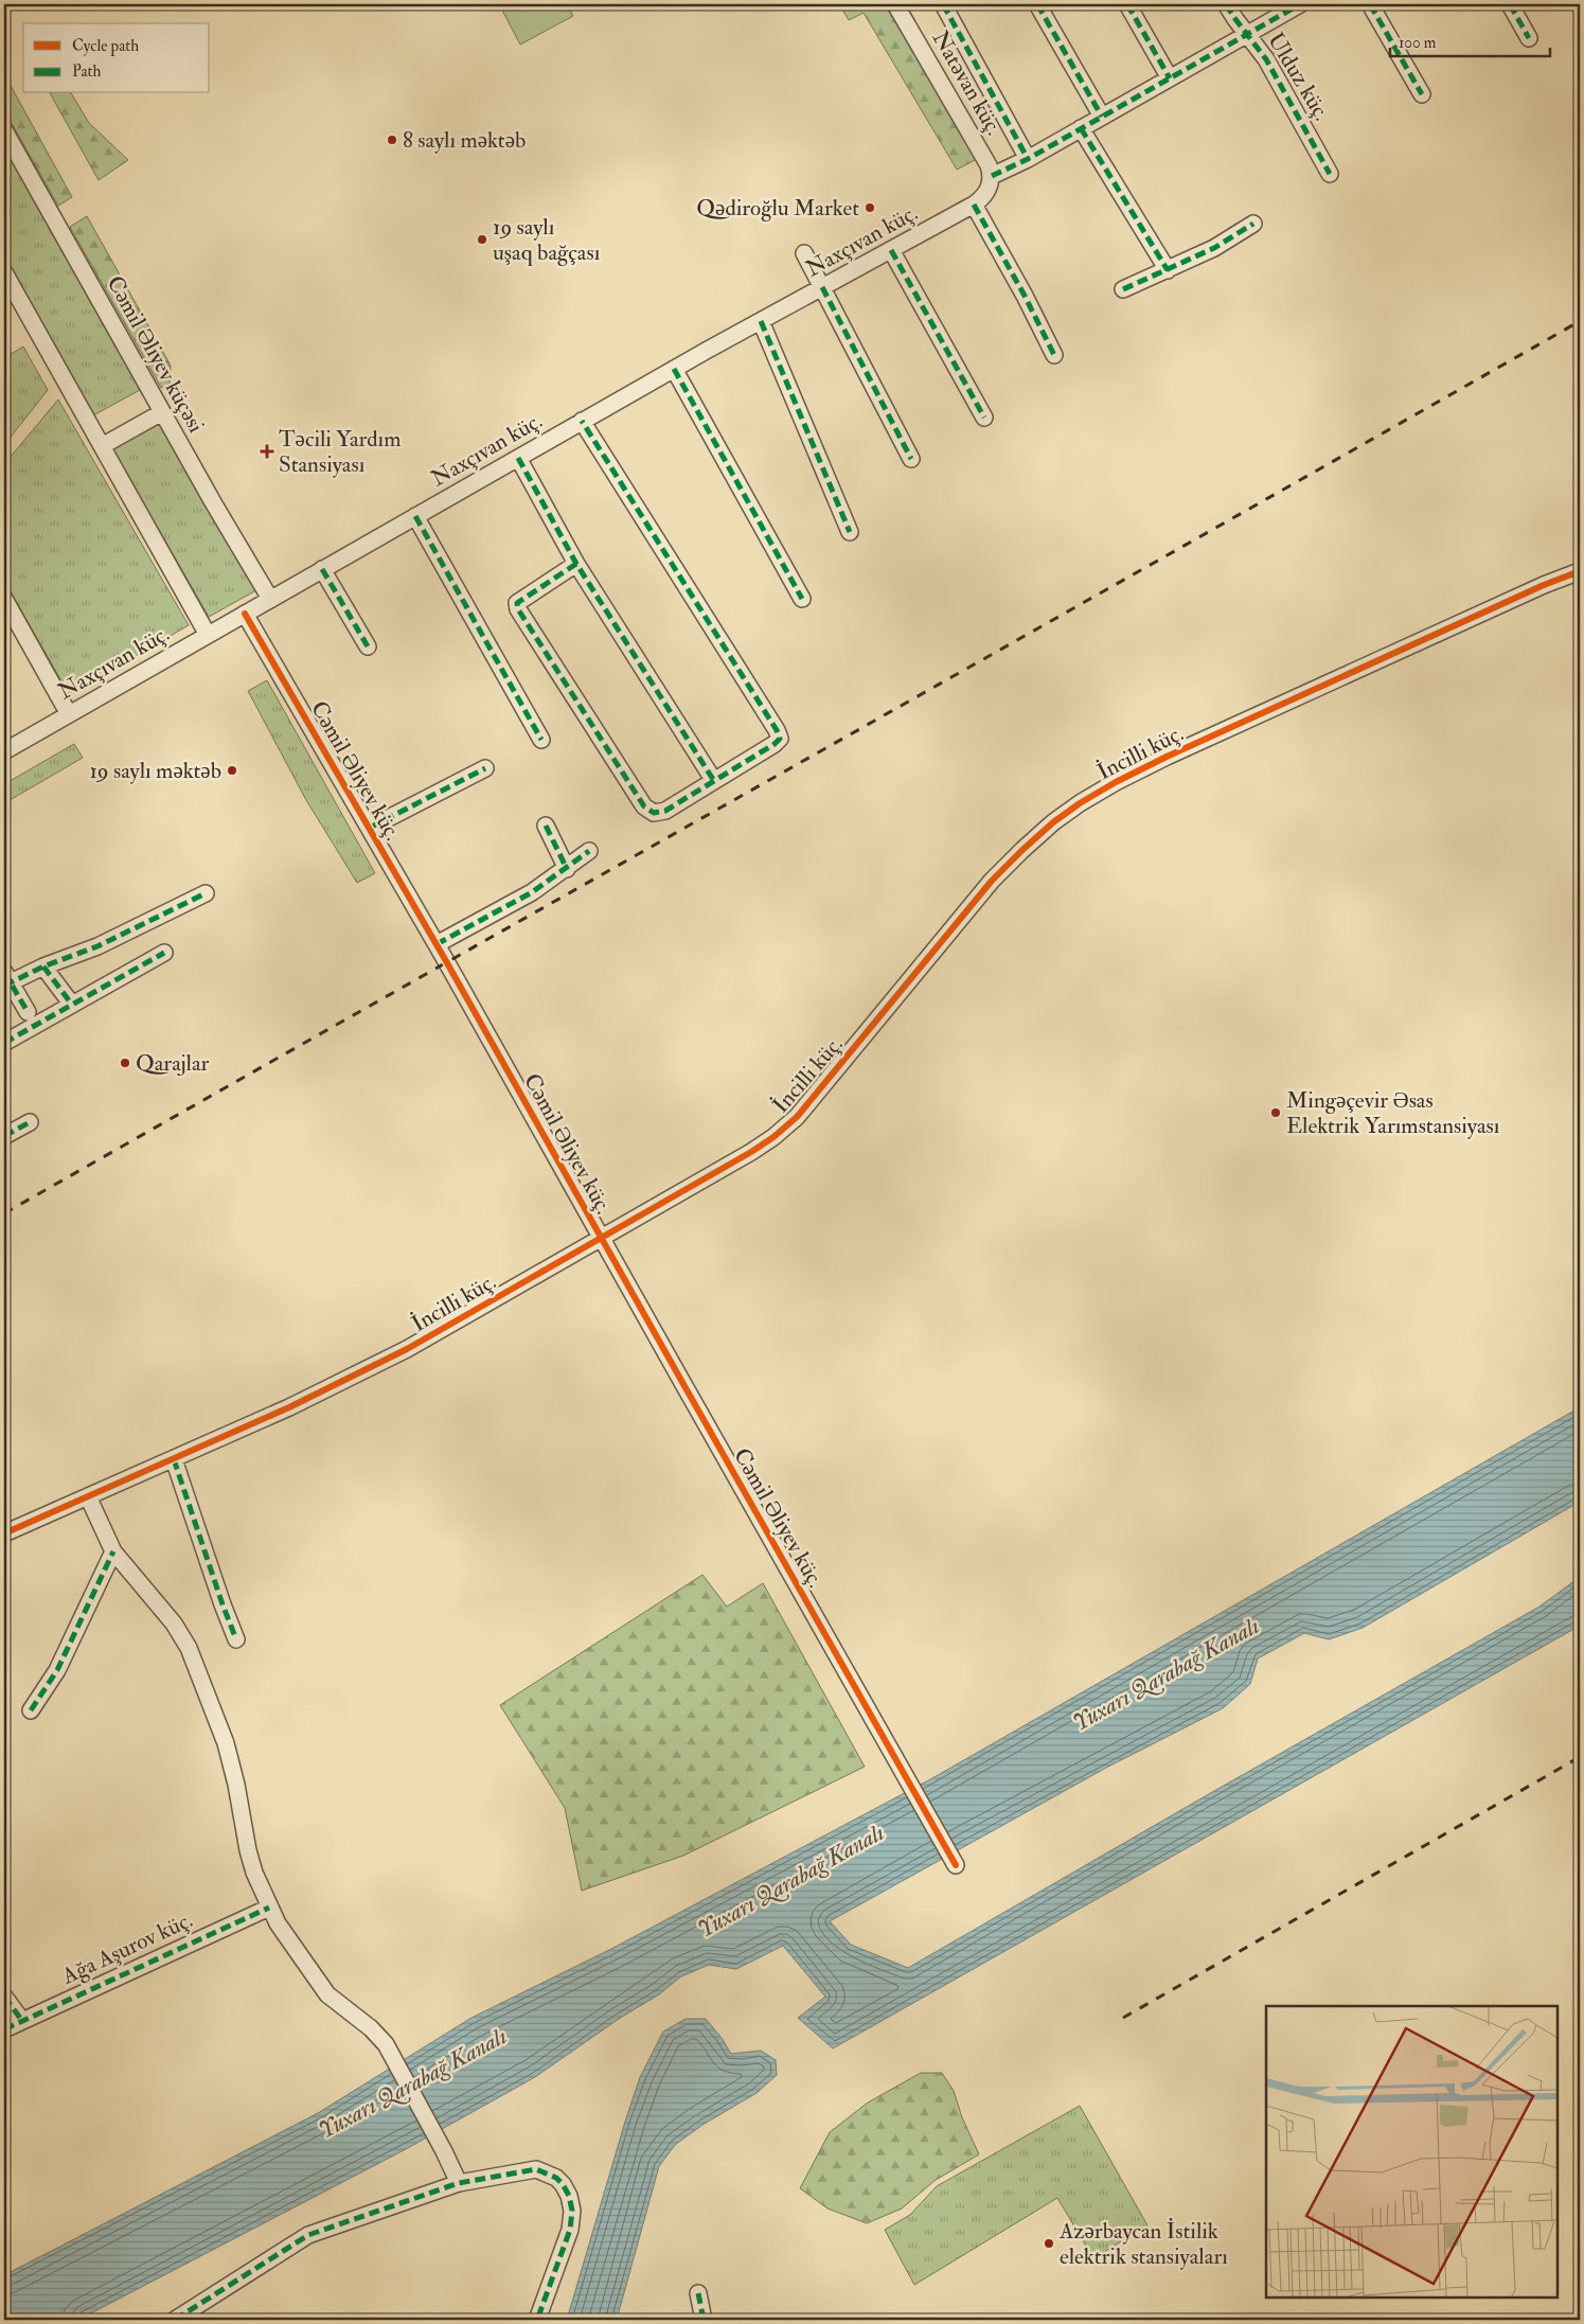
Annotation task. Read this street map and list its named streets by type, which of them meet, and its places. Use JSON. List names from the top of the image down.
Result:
{
  "streets": {
    "street": [
      "Ulduz küç.",
      "Natəvan küç.",
      "Naxçıvan küç.",
      "Cəmil Əliyev küçəsi",
      "İncilli küç.",
      "Cəmil Əliyev küç.",
      "Ağa Aşurov küç."
    ]
  },
  "crossings": [
    ["Ulduz küç.", "Naxçıvan küç."],
    ["Natəvan küç.", "Naxçıvan küç."],
    ["Naxçıvan küç.", "Cəmil Əliyev küçəsi"],
    ["Naxçıvan küç.", "Cəmil Əliyev küç."],
    ["İncilli küç.", "Cəmil Əliyev küç."]
  ],
  "water": ["Yuxarı Qarabağ Kanalı"],
  "places": {
    "other": [
      "8 saylı məktəb",
      "Qədiroğlu Market",
      "19 saylı uşaq bağçası",
      "19 saylı məktəb",
      "Qarajlar",
      "Mingəçevir Əsas Elektrik Yarımstansiyası",
      "Azərbaycan İstilik elektrik stansiyaları"
    ],
    "health": ["Təcili Yardım Stansiyası"]
  },
  "legend": ["Cycle path", "Path"],
  "scale_bar": "100 m"
}
